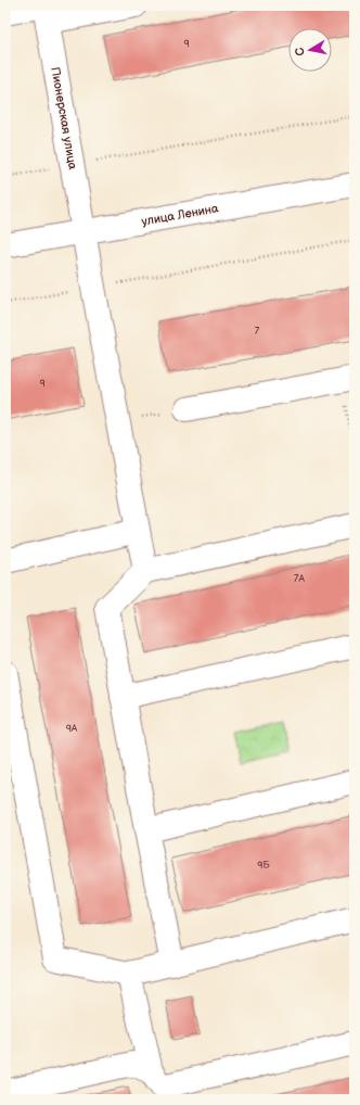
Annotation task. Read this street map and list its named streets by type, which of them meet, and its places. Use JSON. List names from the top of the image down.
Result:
{
  "streets": {
    "street": ["Пионерская улица", "улица Ленина"]
  },
  "crossings": [
    ["Пионерская улица", "улица Ленина"]
  ],
  "house_numbers": [
    "9",
    "7",
    "9",
    "7А",
    "9А",
    "9Б"
  ],
  "north": "left"
}
